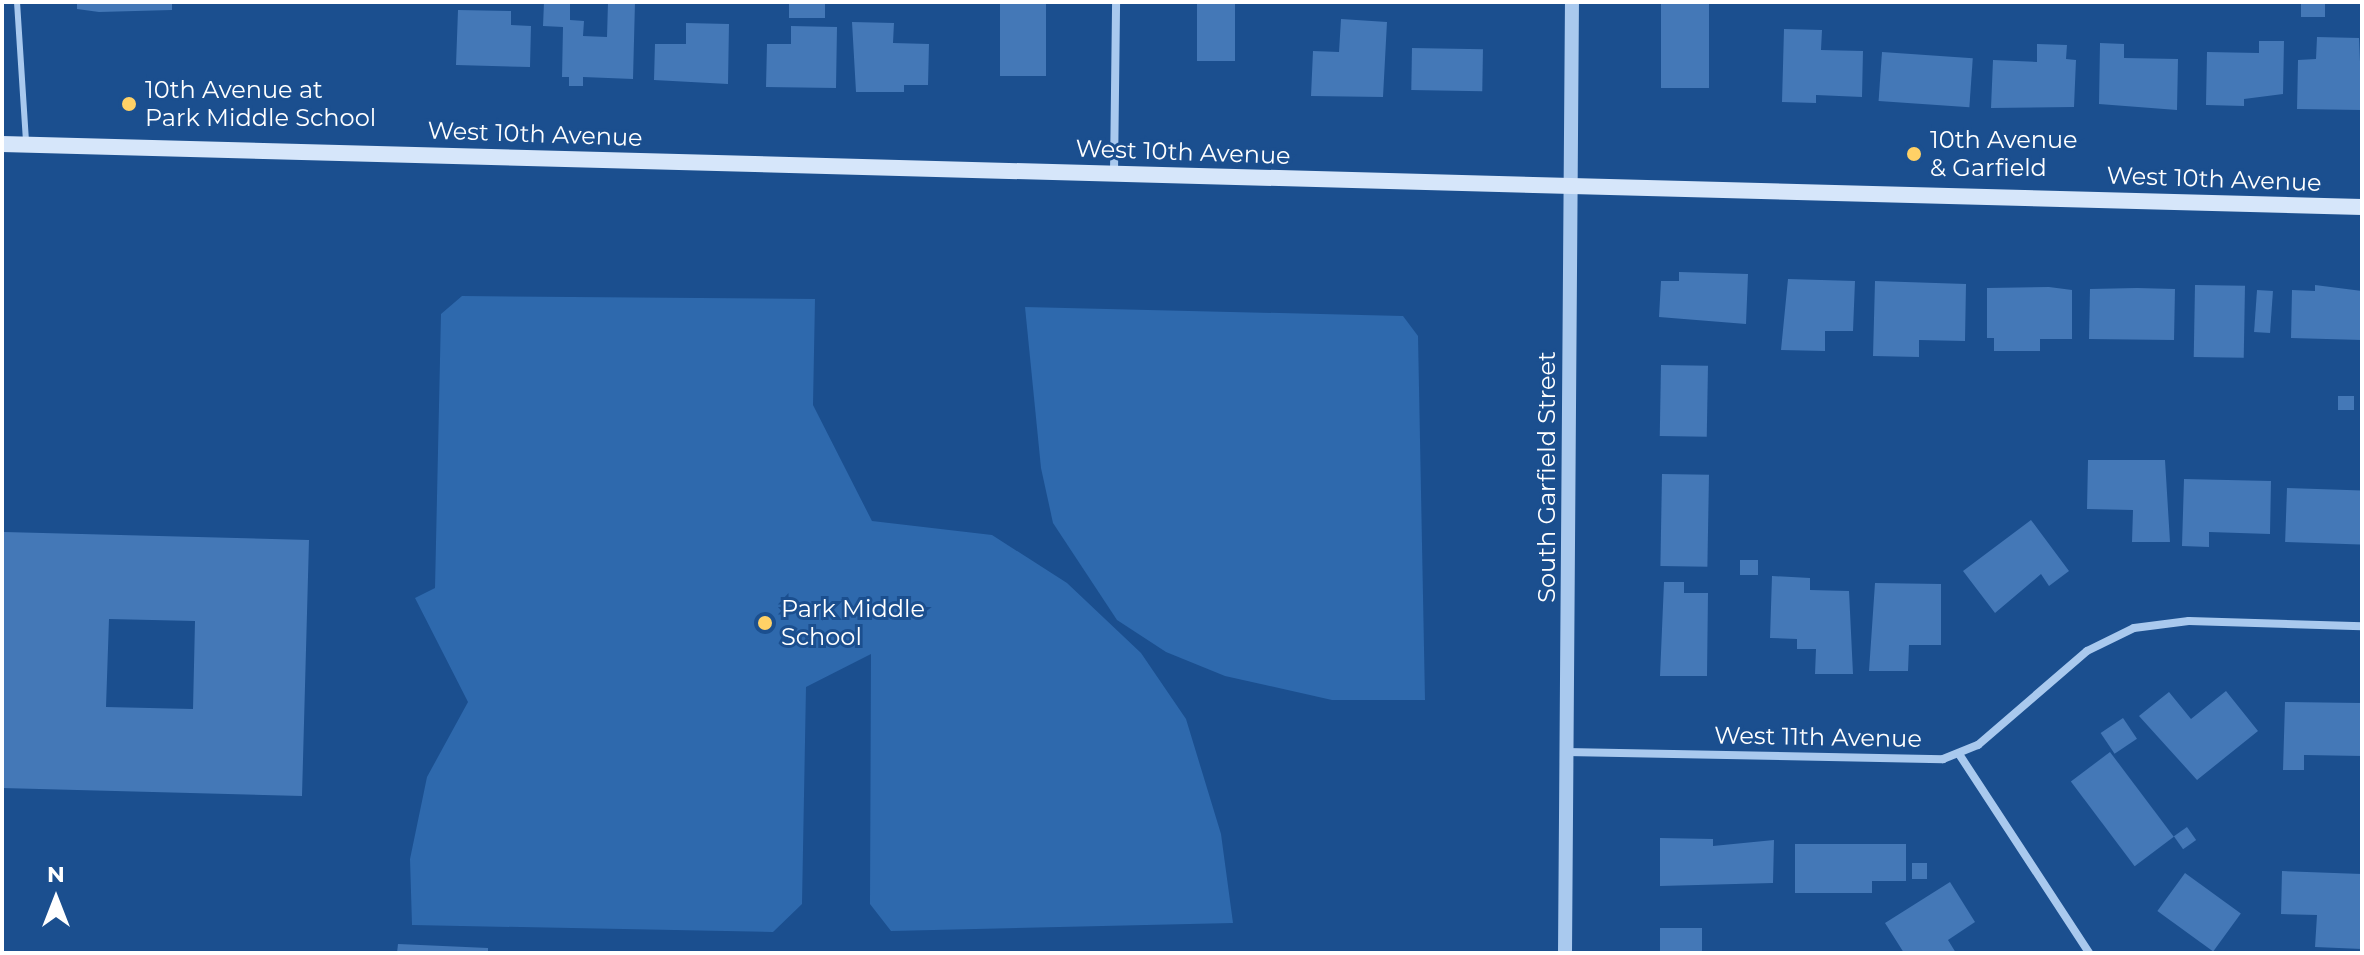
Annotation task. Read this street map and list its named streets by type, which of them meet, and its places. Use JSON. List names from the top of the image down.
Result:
{
  "streets": {
    "main road": ["West 10th Avenue"],
    "street": ["South Garfield Street", "West 11th Avenue"]
  },
  "crossings": [
    ["West 10th Avenue", "South Garfield Street"],
    ["South Garfield Street", "West 11th Avenue"]
  ],
  "places": ["10th Avenue at Park Middle School", "10th Avenue & Garfield", "Park Middle School"],
  "north": "top"
}
